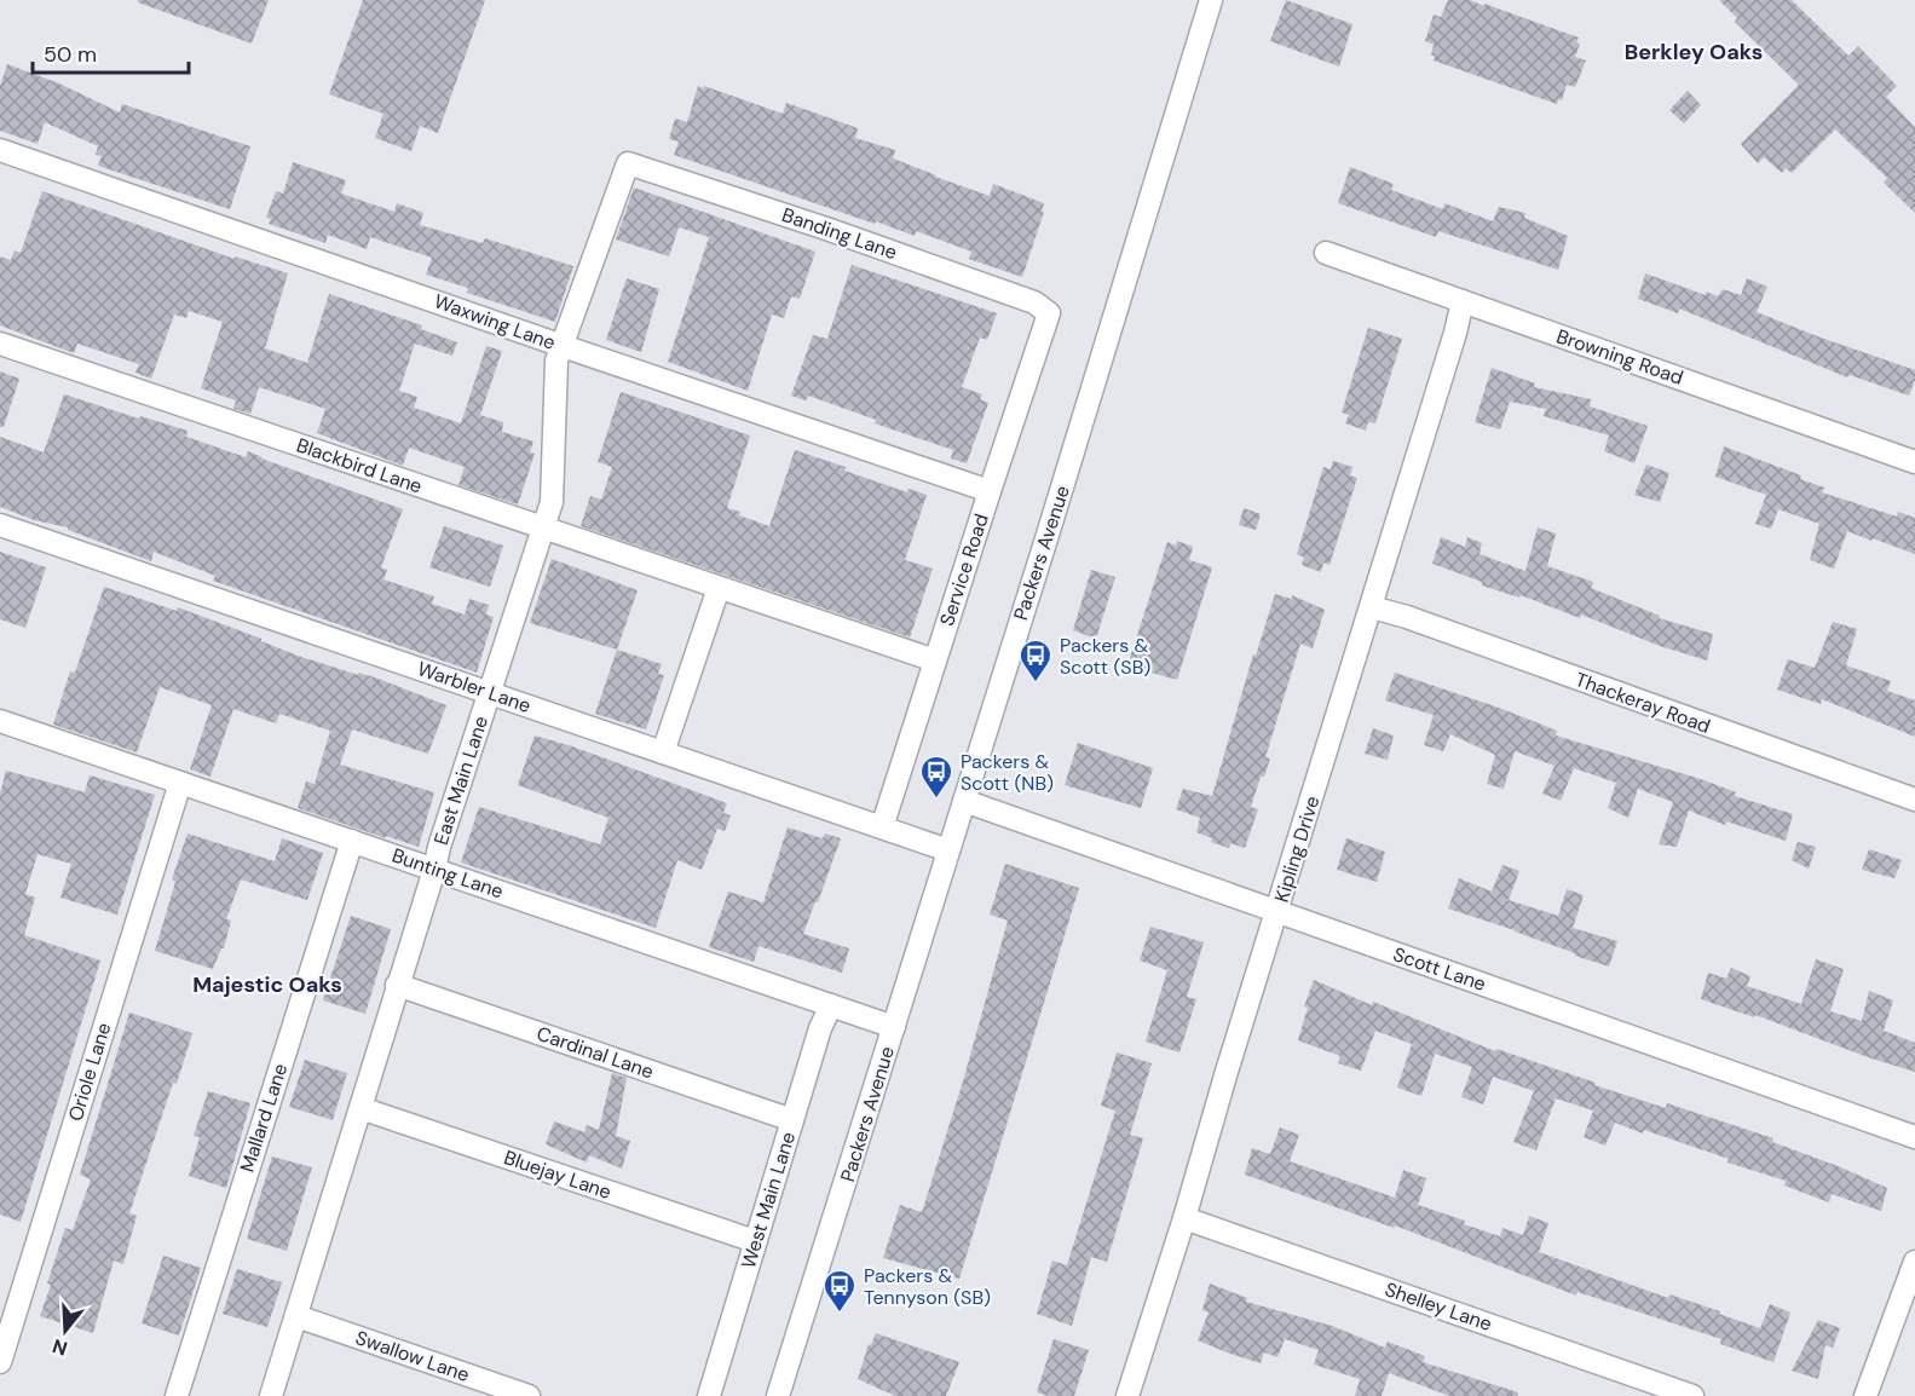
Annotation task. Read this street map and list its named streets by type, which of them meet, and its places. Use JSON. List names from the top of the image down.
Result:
{
  "streets": {
    "street": [
      "Banding Lane",
      "Waxwing Lane",
      "Browning Road",
      "Blackbird Lane",
      "Packers Avenue",
      "Service Road",
      "Warbler Lane",
      "Thackeray Road",
      "East Main Lane",
      "Kipling Drive",
      "Bunting Lane",
      "Scott Lane",
      "Cardinal Lane",
      "Oriole Lane",
      "Mallard Lane",
      "Bluejay Lane",
      "West Main Lane",
      "Shelley Lane",
      "Swallow Lane"
    ]
  },
  "crossings": [
    ["Banding Lane", "Service Road"],
    ["Banding Lane", "East Main Lane"],
    ["Waxwing Lane", "Service Road"],
    ["Waxwing Lane", "East Main Lane"],
    ["Browning Road", "Kipling Drive"],
    ["Blackbird Lane", "Service Road"],
    ["Blackbird Lane", "East Main Lane"],
    ["Packers Avenue", "Warbler Lane"],
    ["Packers Avenue", "Bunting Lane"],
    ["Packers Avenue", "Scott Lane"],
    ["Service Road", "Warbler Lane"],
    ["Warbler Lane", "East Main Lane"],
    ["Thackeray Road", "Kipling Drive"],
    ["East Main Lane", "Bunting Lane"],
    ["East Main Lane", "Cardinal Lane"],
    ["East Main Lane", "Bluejay Lane"],
    ["East Main Lane", "Swallow Lane"],
    ["Kipling Drive", "Scott Lane"],
    ["Kipling Drive", "Shelley Lane"],
    ["Bunting Lane", "Oriole Lane"],
    ["Bunting Lane", "Mallard Lane"],
    ["Bunting Lane", "West Main Lane"],
    ["Cardinal Lane", "West Main Lane"],
    ["Bluejay Lane", "West Main Lane"]
  ],
  "districts": ["Berkley Oaks", "Majestic Oaks"],
  "places": {
    "bus stop": ["Packers & Scott (SB)", "Packers & Scott (NB)", "Packers & Tennyson (SB)"]
  },
  "scale_bar": "50 m",
  "north": "bottom"
}
